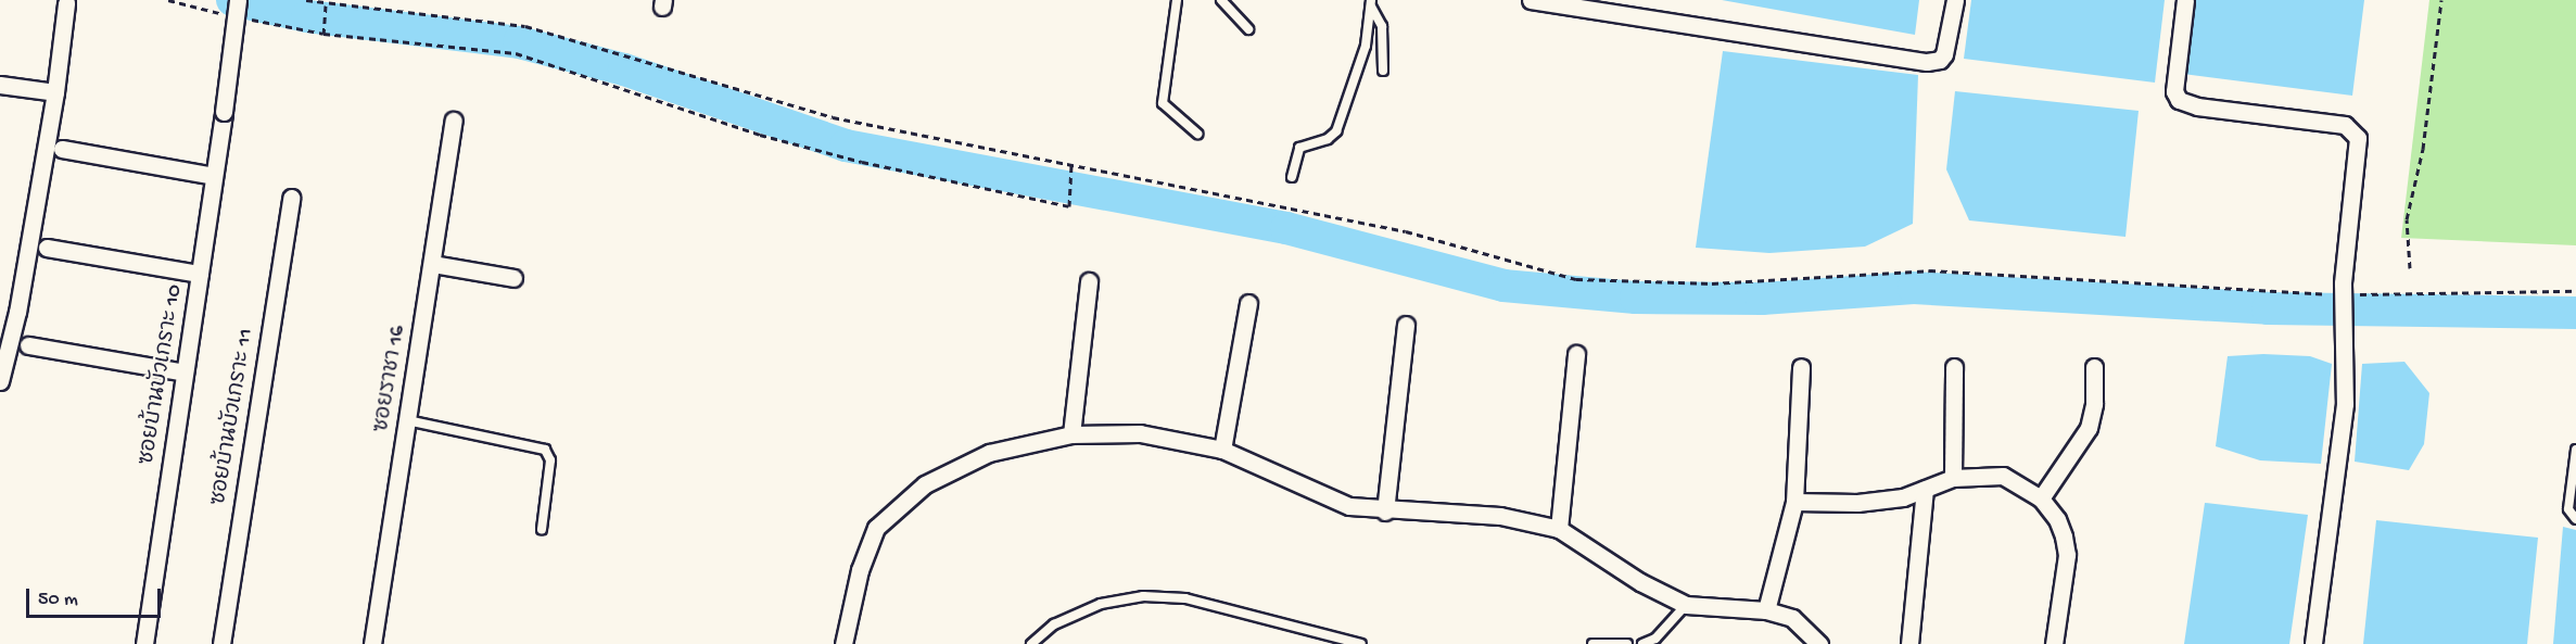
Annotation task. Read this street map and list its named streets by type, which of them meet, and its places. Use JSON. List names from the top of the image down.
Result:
{
  "streets": {
    "street": ["ซอยบ้านบัวเกราะ 10", "ซอยราชา 16", "ซอยบ้านบัวเกราะ 11"]
  },
  "scale_bar": "50 m"
}
